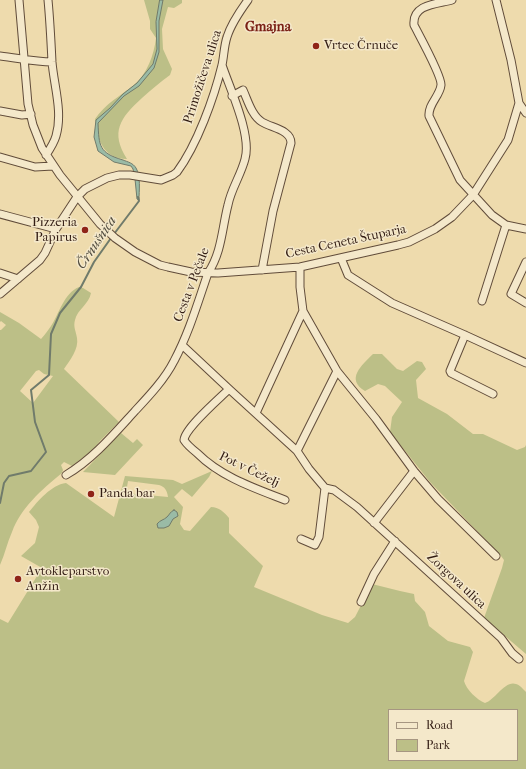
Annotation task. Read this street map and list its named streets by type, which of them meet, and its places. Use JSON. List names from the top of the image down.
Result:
{
  "streets": {
    "street": [
      "Primožičeva ulica",
      "Cesta Ceneta Štuparja",
      "Cesta v Pečale",
      "Pot v Čeželj",
      "Žorgova ulica"
    ]
  },
  "crossings": [
    ["Primožičeva ulica", "Cesta Ceneta Štuparja"],
    ["Primožičeva ulica", "Cesta v Pečale"],
    ["Cesta Ceneta Štuparja", "Cesta v Pečale"],
    ["Cesta v Pečale", "Žorgova ulica"],
    ["Pot v Čeželj", "Žorgova ulica"]
  ],
  "districts": ["Gmajna"],
  "water": ["Črnušnica"],
  "places": [
    "Vrtec Črnuče",
    "Pizzeria Papirus",
    "Panda bar",
    "Avtokleparstvo Anžin"
  ],
  "legend": ["Road", "Park"]
}
